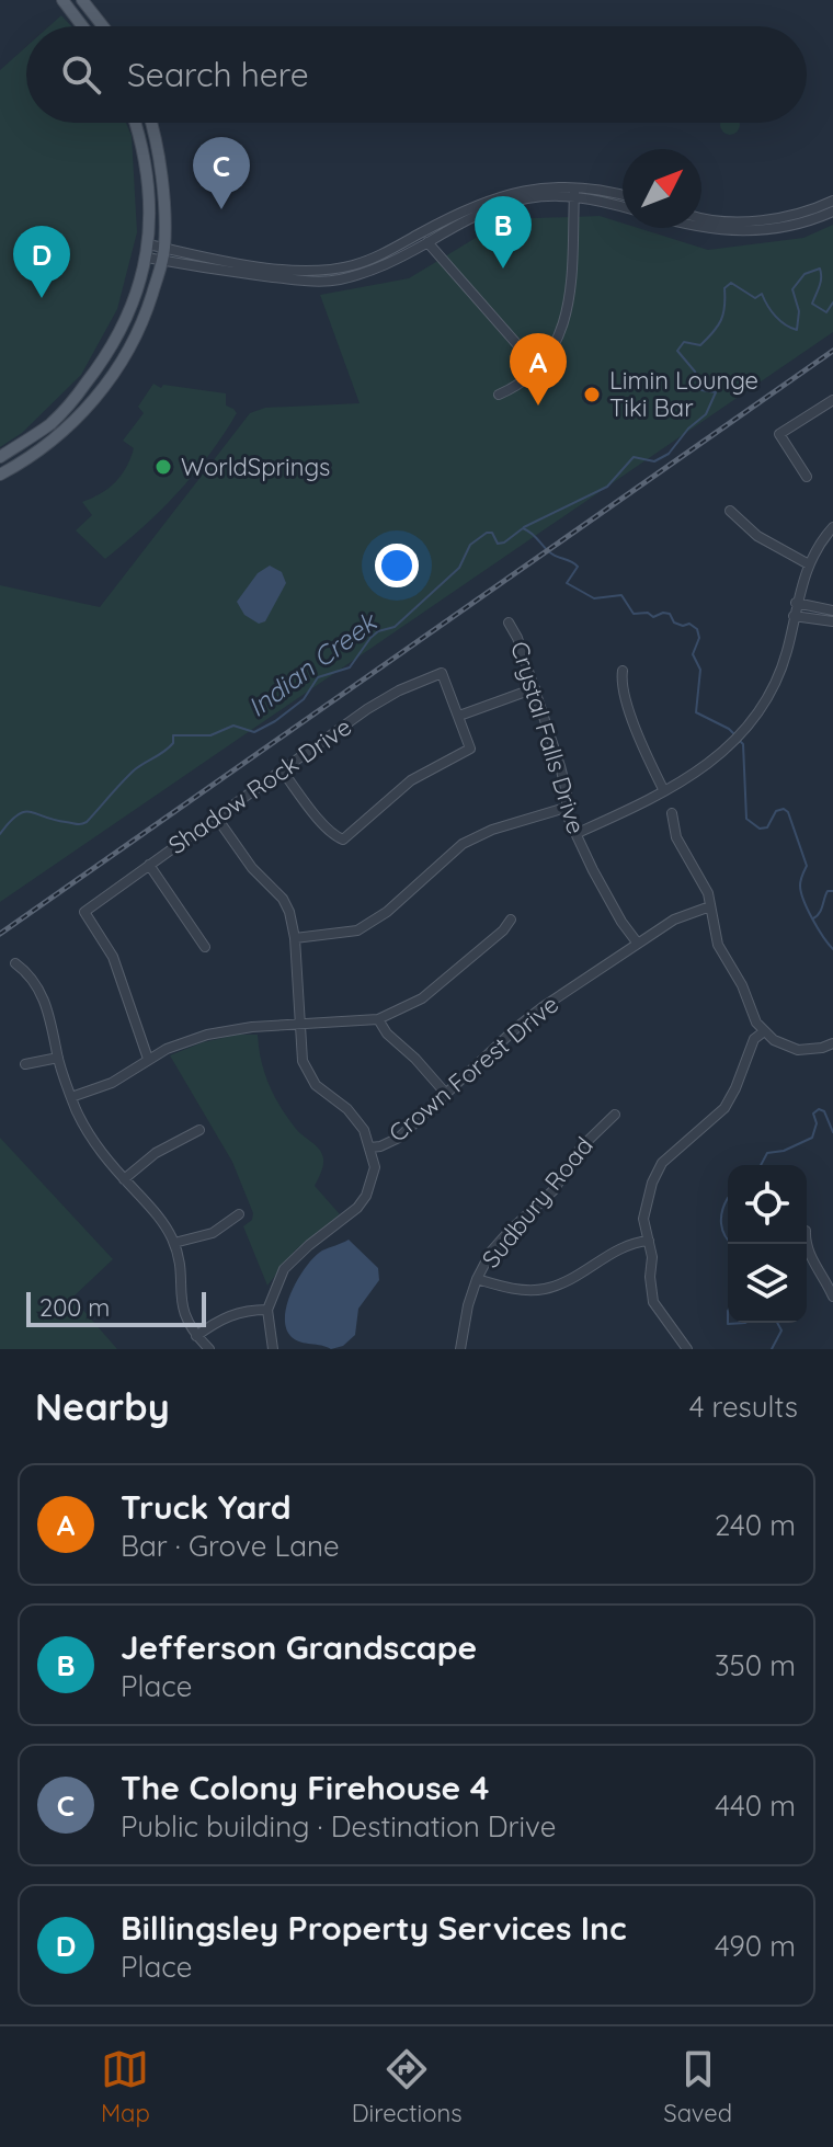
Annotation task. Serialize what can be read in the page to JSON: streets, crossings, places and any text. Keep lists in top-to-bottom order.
{
  "streets": {
    "street": [
      "Crystal Falls Drive",
      "Shadow Rock Drive",
      "Crown Forest Drive",
      "Sudbury Road"
    ]
  },
  "crossings": [
    ["Crystal Falls Drive", "Crown Forest Drive"]
  ],
  "water": ["Indian Creek"],
  "places": ["Limin Lounge Tiki Bar", "WorldSprings"],
  "scale_bar": "200 m",
  "north": "top right",
  "page": {
    "search": "Search here",
    "pins": [
      "C",
      "B",
      "D",
      "A"
    ],
    "scale": "200 m",
    "heading": ["Nearby", "4 results"],
    "list": [
      {
        "mark": "A",
        "name": "Truck Yard",
        "note": "Bar · Grove Lane",
        "value": "240 m"
      },
      {
        "mark": "B",
        "name": "Jefferson Grandscape",
        "note": "Place",
        "value": "350 m"
      },
      {
        "mark": "C",
        "name": "The Colony Firehouse 4",
        "note": "Public building · Destination Drive",
        "value": "440 m"
      },
      {
        "mark": "D",
        "name": "Billingsley Property Services Inc",
        "note": "Place",
        "value": "490 m"
      }
    ],
    "nav": ["Map", "Directions", "Saved"]
  }
}
